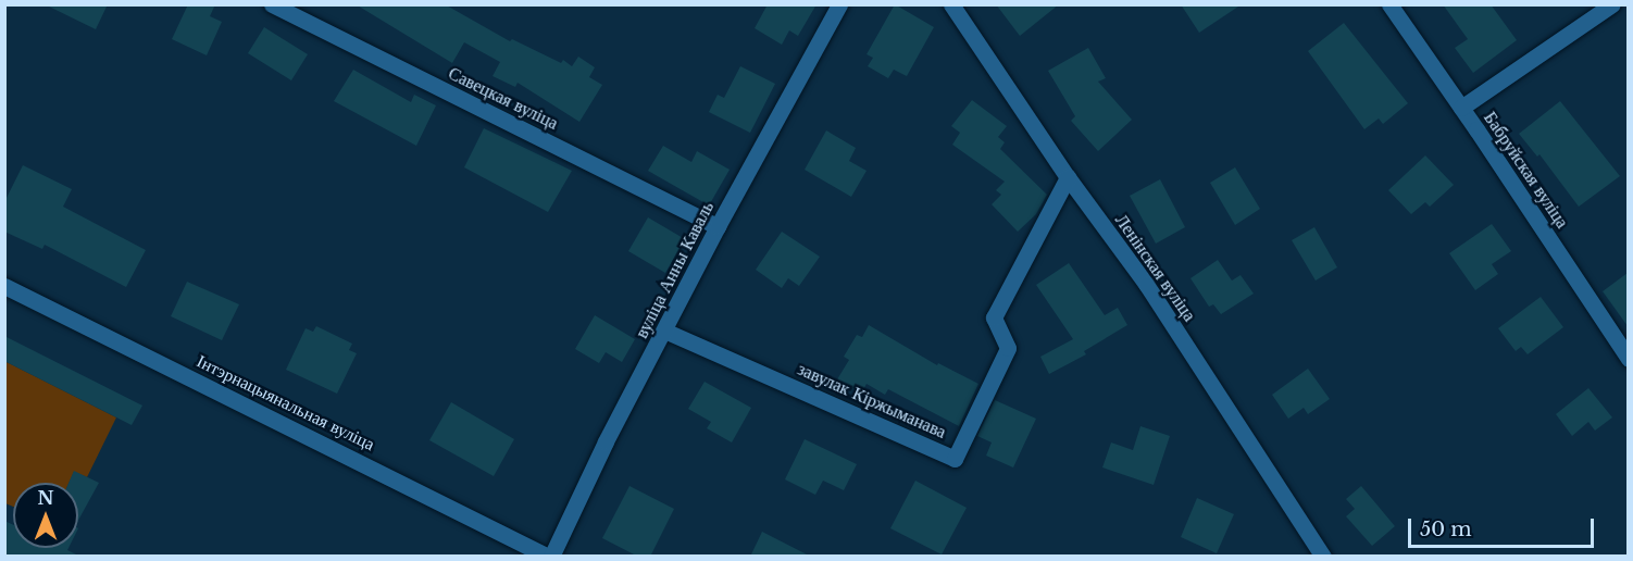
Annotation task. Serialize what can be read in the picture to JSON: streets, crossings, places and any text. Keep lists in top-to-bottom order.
{
  "streets": {
    "street": [
      "Савецкая вуліца",
      "Бабруйская вуліца",
      "Ленінская вуліца",
      "вуліца Анны Каваль",
      "завулак Кіржыманава",
      "Інтэрнацыянальная вуліца"
    ]
  },
  "crossings": [
    ["Савецкая вуліца", "вуліца Анны Каваль"],
    ["Ленінская вуліца", "завулак Кіржыманава"],
    ["вуліца Анны Каваль", "завулак Кіржыманава"],
    ["вуліца Анны Каваль", "Інтэрнацыянальная вуліца"]
  ],
  "scale_bar": "50 m",
  "north": "top"
}
